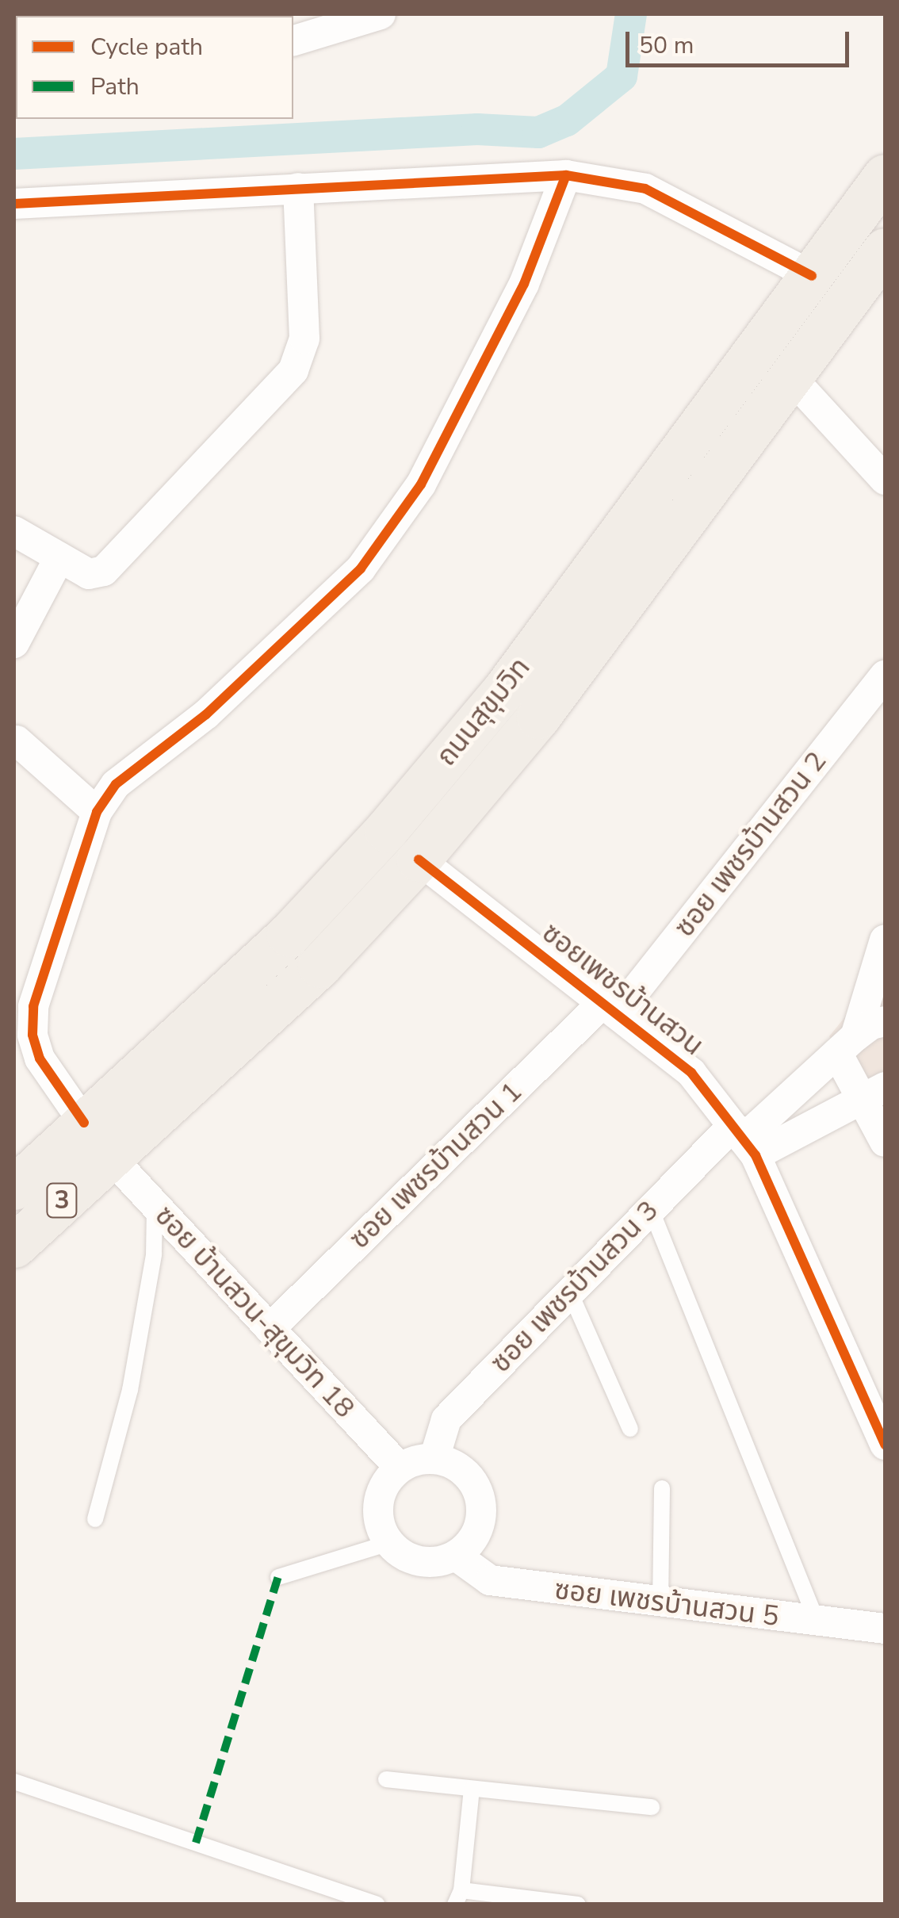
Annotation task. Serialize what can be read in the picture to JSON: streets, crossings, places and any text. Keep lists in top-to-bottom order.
{
  "streets": {
    "main road": ["ถนนสุขุมวิท", "3"],
    "street": [
      "ซอย เพชรบ้านสวน 2",
      "ซอยเพชรบ้านสวน",
      "ซอย เพชรบ้านสวน 1",
      "ซอย เพชรบ้านสวน 3",
      "ซอย บ้านสวน-สุขุมวิท 18",
      "ซอย เพชรบ้านสวน 5"
    ]
  },
  "crossings": [
    ["ถนนสุขุมวิท", "ซอยเพชรบ้านสวน"],
    ["ถนนสุขุมวิท", "ซอย บ้านสวน-สุขุมวิท 18"],
    ["ซอย เพชรบ้านสวน 2", "ซอยเพชรบ้านสวน"],
    ["ซอย เพชรบ้านสวน 2", "ซอย เพชรบ้านสวน 1"],
    ["ซอยเพชรบ้านสวน", "ซอย เพชรบ้านสวน 1"],
    ["ซอยเพชรบ้านสวน", "ซอย เพชรบ้านสวน 3"],
    ["ซอย เพชรบ้านสวน 1", "ซอย บ้านสวน-สุขุมวิท 18"],
    ["ซอย เพชรบ้านสวน 3", "ซอย บ้านสวน-สุขุมวิท 18"],
    ["ซอย เพชรบ้านสวน 3", "ซอย เพชรบ้านสวน 5"],
    ["ซอย บ้านสวน-สุขุมวิท 18", "ซอย เพชรบ้านสวน 5"]
  ],
  "legend": ["Cycle path", "Path"],
  "scale_bar": "50 m"
}
